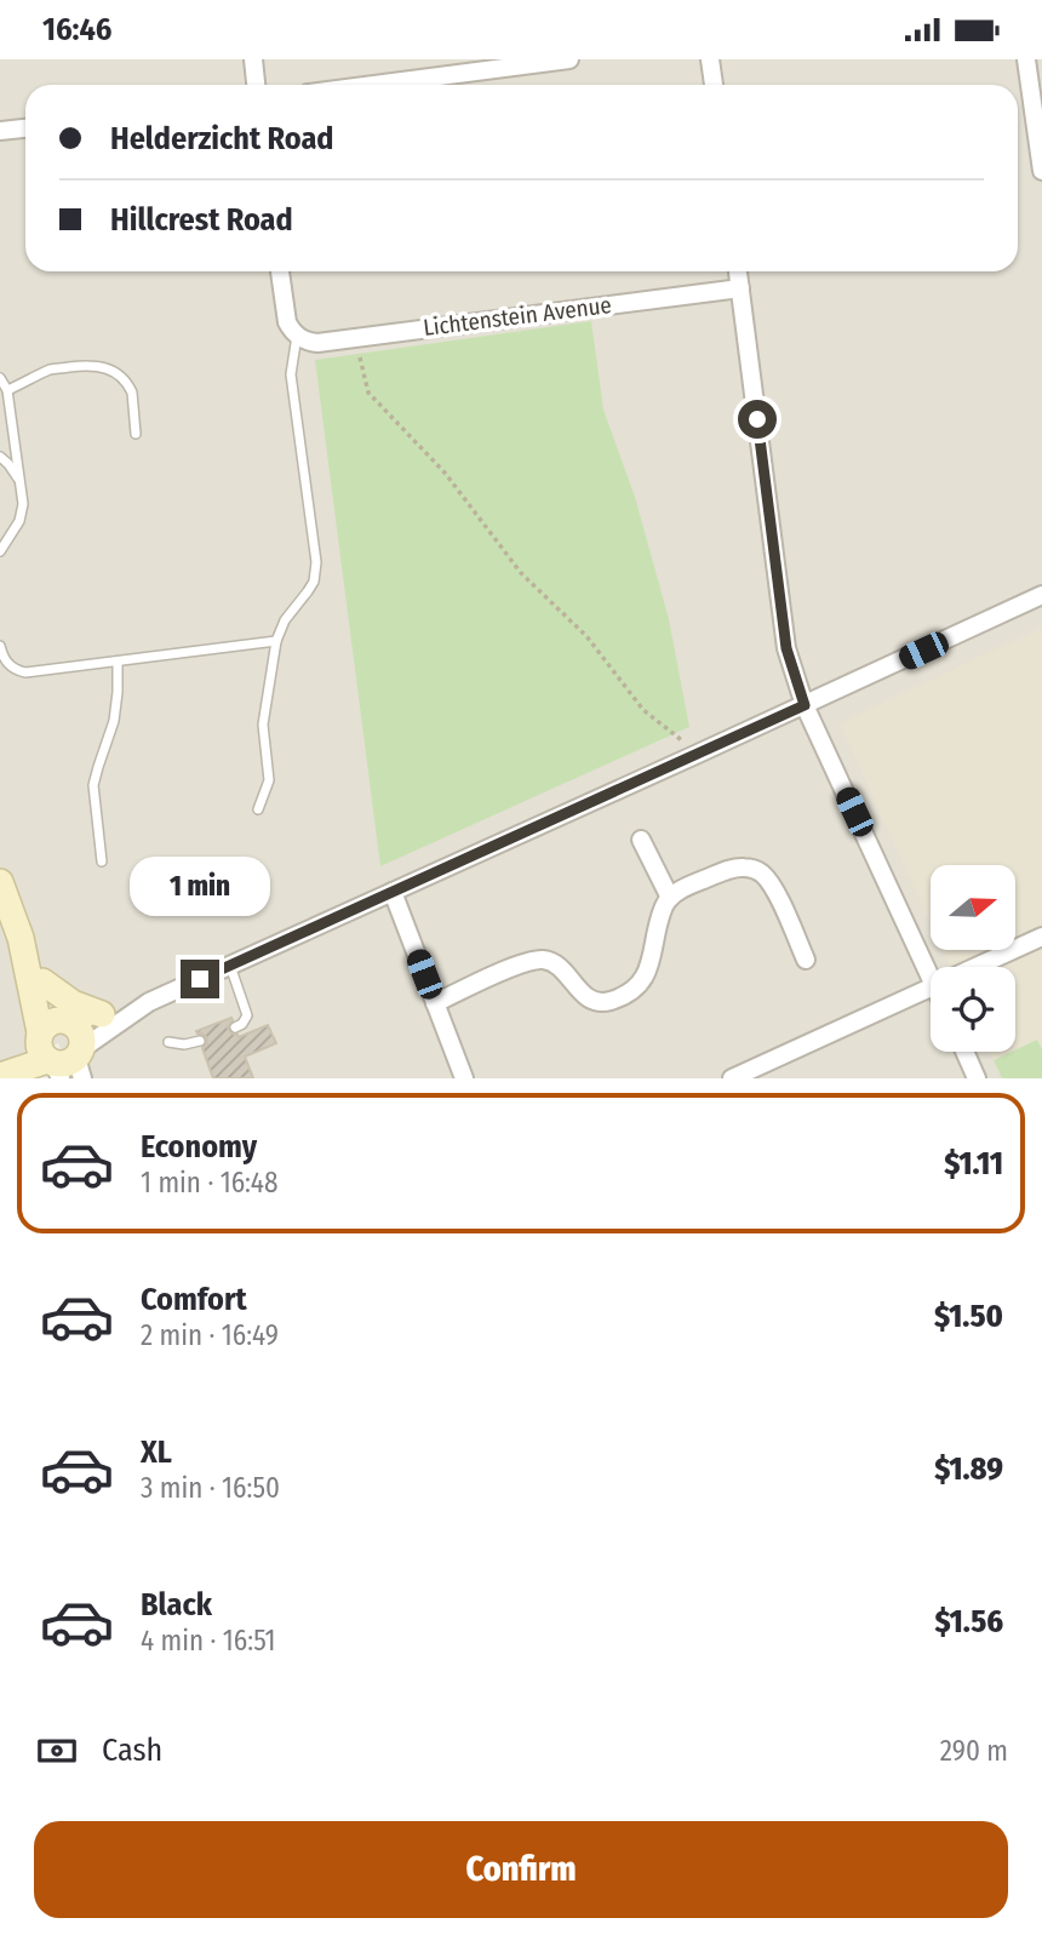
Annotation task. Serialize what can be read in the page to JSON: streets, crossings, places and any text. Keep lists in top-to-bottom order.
{
  "streets": {
    "street": ["Lichtenstein Avenue"]
  },
  "north": "right",
  "page": {
    "status": "16:46",
    "banner": ["Helderzicht Road", "Hillcrest Road"],
    "bubble": "1 min",
    "list": [
      {
        "name": "Economy",
        "note": "1 min · 16:48",
        "value": "$1.11"
      },
      {
        "name": "Comfort",
        "note": "2 min · 16:49",
        "value": "$1.50"
      },
      {
        "name": "XL",
        "note": "3 min · 16:50",
        "value": "$1.89"
      },
      {
        "name": "Black",
        "note": "4 min · 16:51",
        "value": "$1.56"
      }
    ],
    "pay": ["Cash", "290 m"],
    "buttons": "Confirm"
  }
}
